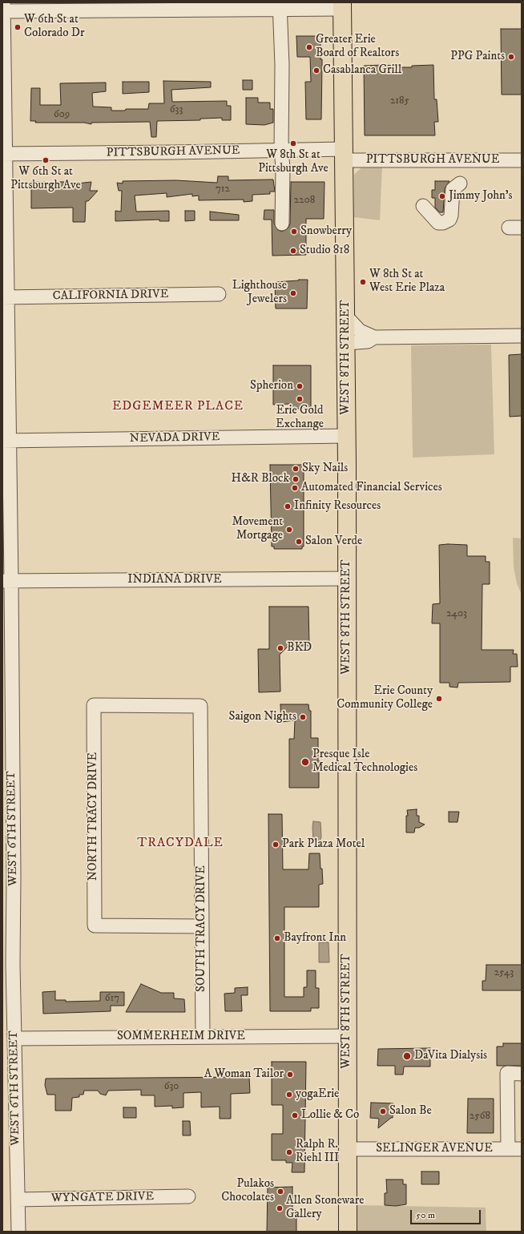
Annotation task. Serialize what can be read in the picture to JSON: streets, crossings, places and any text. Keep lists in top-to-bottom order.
{
  "streets": {
    "main road": ["WEST 8TH STREET"],
    "street": [
      "PITTSBURGH AVENUE",
      "CALIFORNIA DRIVE",
      "NEVADA DRIVE",
      "INDIANA DRIVE",
      "NORTH TRACY DRIVE",
      "WEST 6TH STREET",
      "SOUTH TRACY DRIVE",
      "SOMMERHEIM DRIVE",
      "SELINGER AVENUE",
      "WYNGATE DRIVE"
    ]
  },
  "crossings": [
    ["PITTSBURGH AVENUE", "WEST 8TH STREET"],
    ["PITTSBURGH AVENUE", "WEST 6TH STREET"],
    ["CALIFORNIA DRIVE", "WEST 6TH STREET"],
    ["WEST 8TH STREET", "NEVADA DRIVE"],
    ["WEST 8TH STREET", "INDIANA DRIVE"],
    ["WEST 8TH STREET", "SOMMERHEIM DRIVE"],
    ["WEST 8TH STREET", "SELINGER AVENUE"],
    ["NEVADA DRIVE", "WEST 6TH STREET"],
    ["INDIANA DRIVE", "WEST 6TH STREET"],
    ["NORTH TRACY DRIVE", "SOUTH TRACY DRIVE"],
    ["WEST 6TH STREET", "SOMMERHEIM DRIVE"],
    ["WEST 6TH STREET", "WYNGATE DRIVE"],
    ["SOUTH TRACY DRIVE", "SOMMERHEIM DRIVE"]
  ],
  "districts": ["EDGEMEER PLACE", "TRACYDALE"],
  "places": [
    "W 6th St at Colorado Dr",
    "Greater Erie Board of Realtors",
    "PPG Paints",
    "Casablanca Grill",
    "W 8th St at Pittsburgh Ave",
    "W 6th St at Pittsburgh Ave",
    "Jimmy John's",
    "Snowberry",
    "Studio 818",
    "W 8th St at West Erie Plaza",
    "Lighthouse Jewelers",
    "Spherion",
    "Erie Gold Exchange",
    "Sky Nails",
    "H&R Block",
    "Automated Financial Services",
    "Infinity Resources",
    "Movement Mortgage",
    "Salon Verde",
    "BKD",
    "Erie County Community College",
    "Saigon Nights",
    "Presque Isle Medical Technologies",
    "Park Plaza Motel",
    "Bayfront Inn",
    "DaVita Dialysis",
    "A Woman Tailor",
    "yogaErie",
    "Salon Be",
    "Lollie & Co",
    "Ralph R. Riehl III",
    "Pulakos Chocolates",
    "Allen Stoneware Gallery"
  ],
  "house_numbers": [
    "2185",
    "633",
    "609",
    "712",
    "2208",
    "2403",
    "2543",
    "617",
    "630",
    "2568"
  ],
  "scale_bar": "50 m"
}
